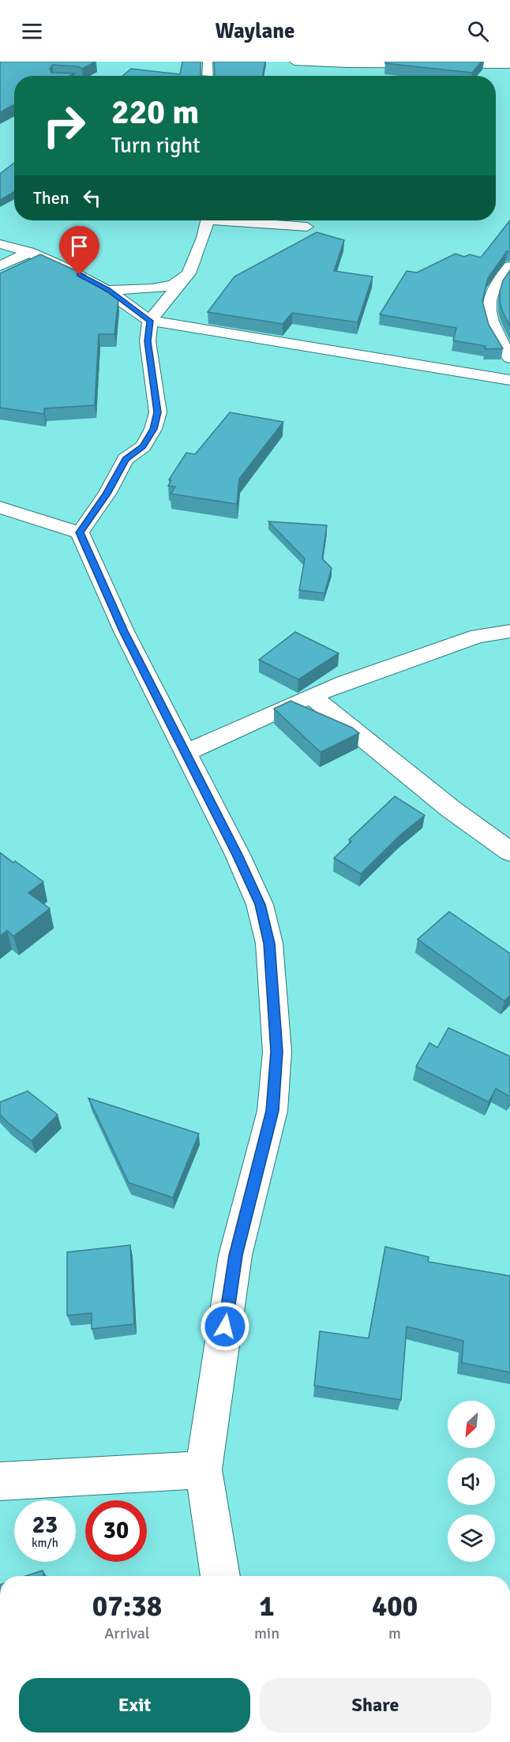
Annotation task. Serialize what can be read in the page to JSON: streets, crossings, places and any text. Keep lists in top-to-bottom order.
{
  "north": "bottom left",
  "page": {
    "header": "Waylane",
    "turn": ["220 m", "Turn right"],
    "then": "Then",
    "speed": "23 km/h",
    "limit": "30",
    "eta": [
      "07:38",
      "Arrival",
      "1",
      "min",
      "400",
      "m"
    ],
    "buttons": ["Exit", "Share"]
  }
}
